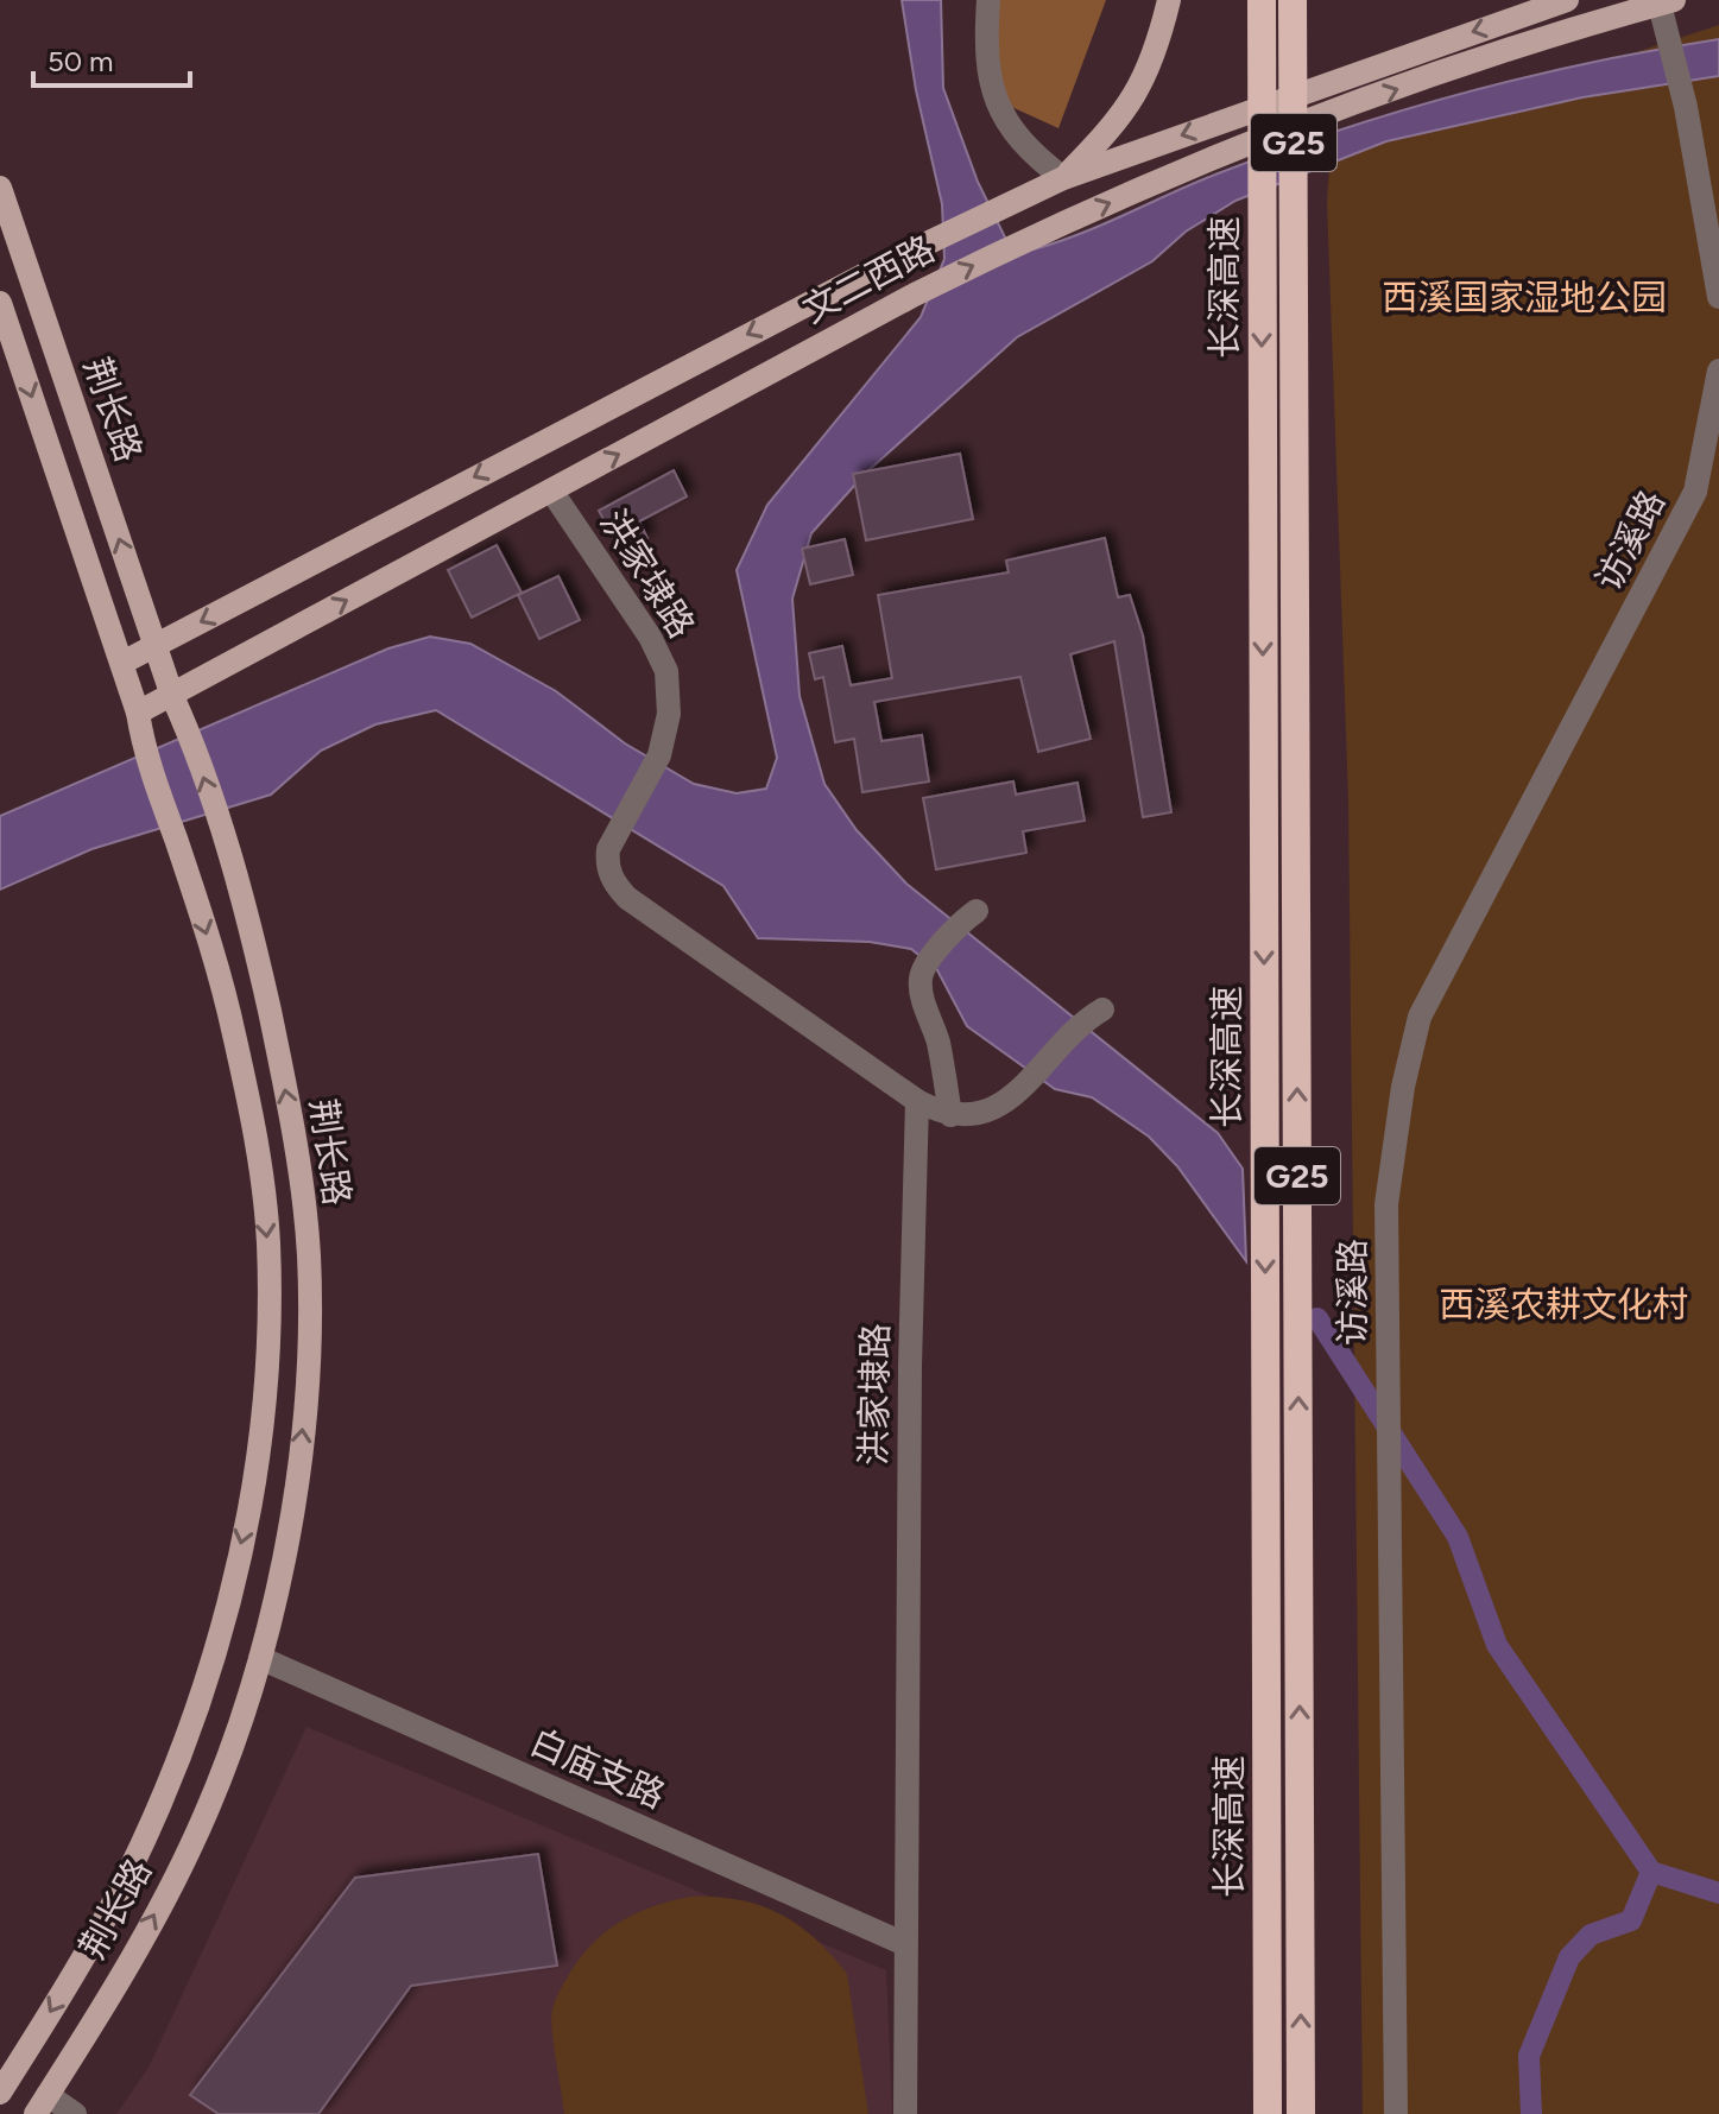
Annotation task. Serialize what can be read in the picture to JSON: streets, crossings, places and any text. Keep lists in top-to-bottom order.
{
  "streets": {
    "highway": ["G25", "长深高速"],
    "main road": ["文二西路", "荆长路"],
    "street": ["访溪路", "洪家埭路", "白庙支路"]
  },
  "crossings": [
    ["文二西路", "荆长路"],
    ["文二西路", "洪家埭路"],
    ["荆长路", "白庙支路"],
    ["洪家埭路", "白庙支路"]
  ],
  "parks": ["西溪国家湿地公园", "西溪农耕文化村"],
  "scale_bar": "50 m"
}
